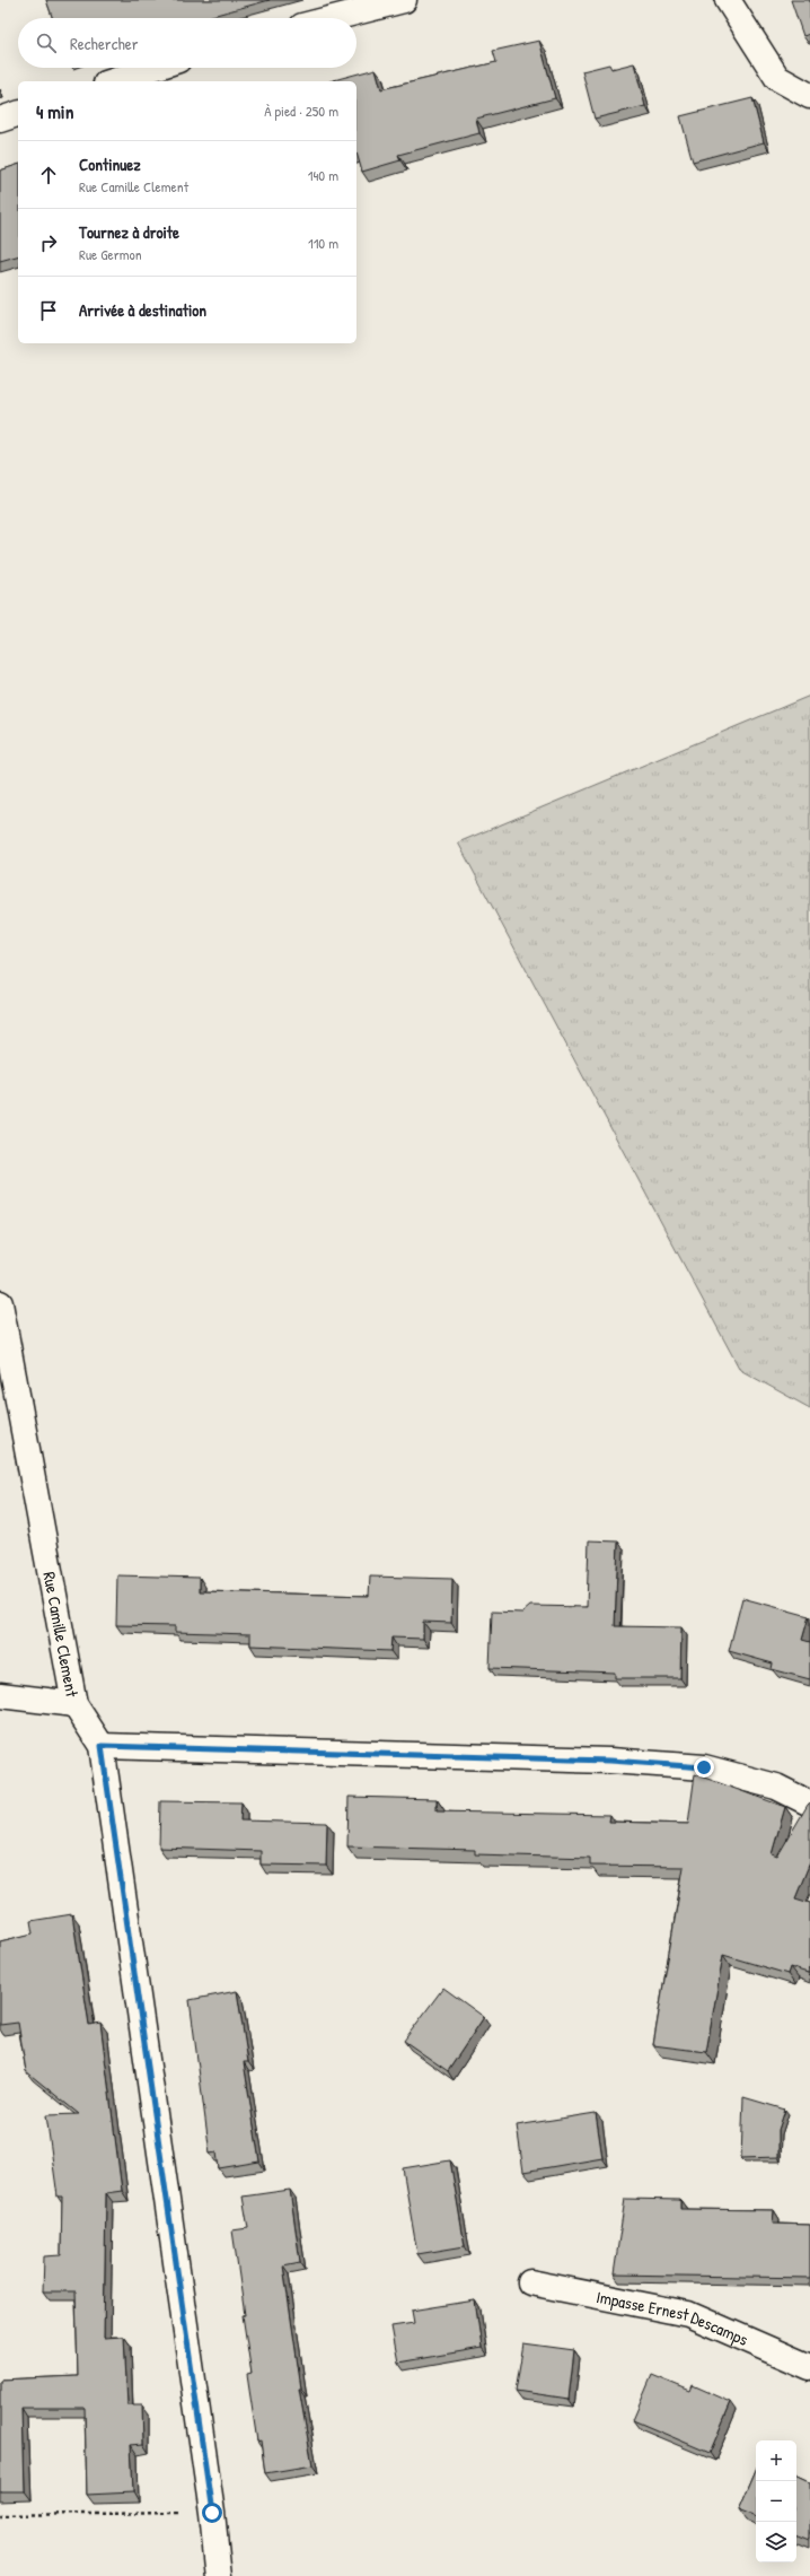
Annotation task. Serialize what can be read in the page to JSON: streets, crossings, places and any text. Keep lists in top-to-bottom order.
{
  "streets": {
    "street": ["Rue Camille Clement", "Impasse Ernest Descamps"]
  },
  "page": {
    "search": "Rechercher",
    "heading": ["4 min", "À pied · 250 m"],
    "list": [
      ["Continuez", "Rue Camille Clement", "140 m"],
      ["Tournez à droite", "Rue Germon", "110 m"],
      "Arrivée à destination"
    ],
    "map_buttons": ["+", "−"]
  }
}
